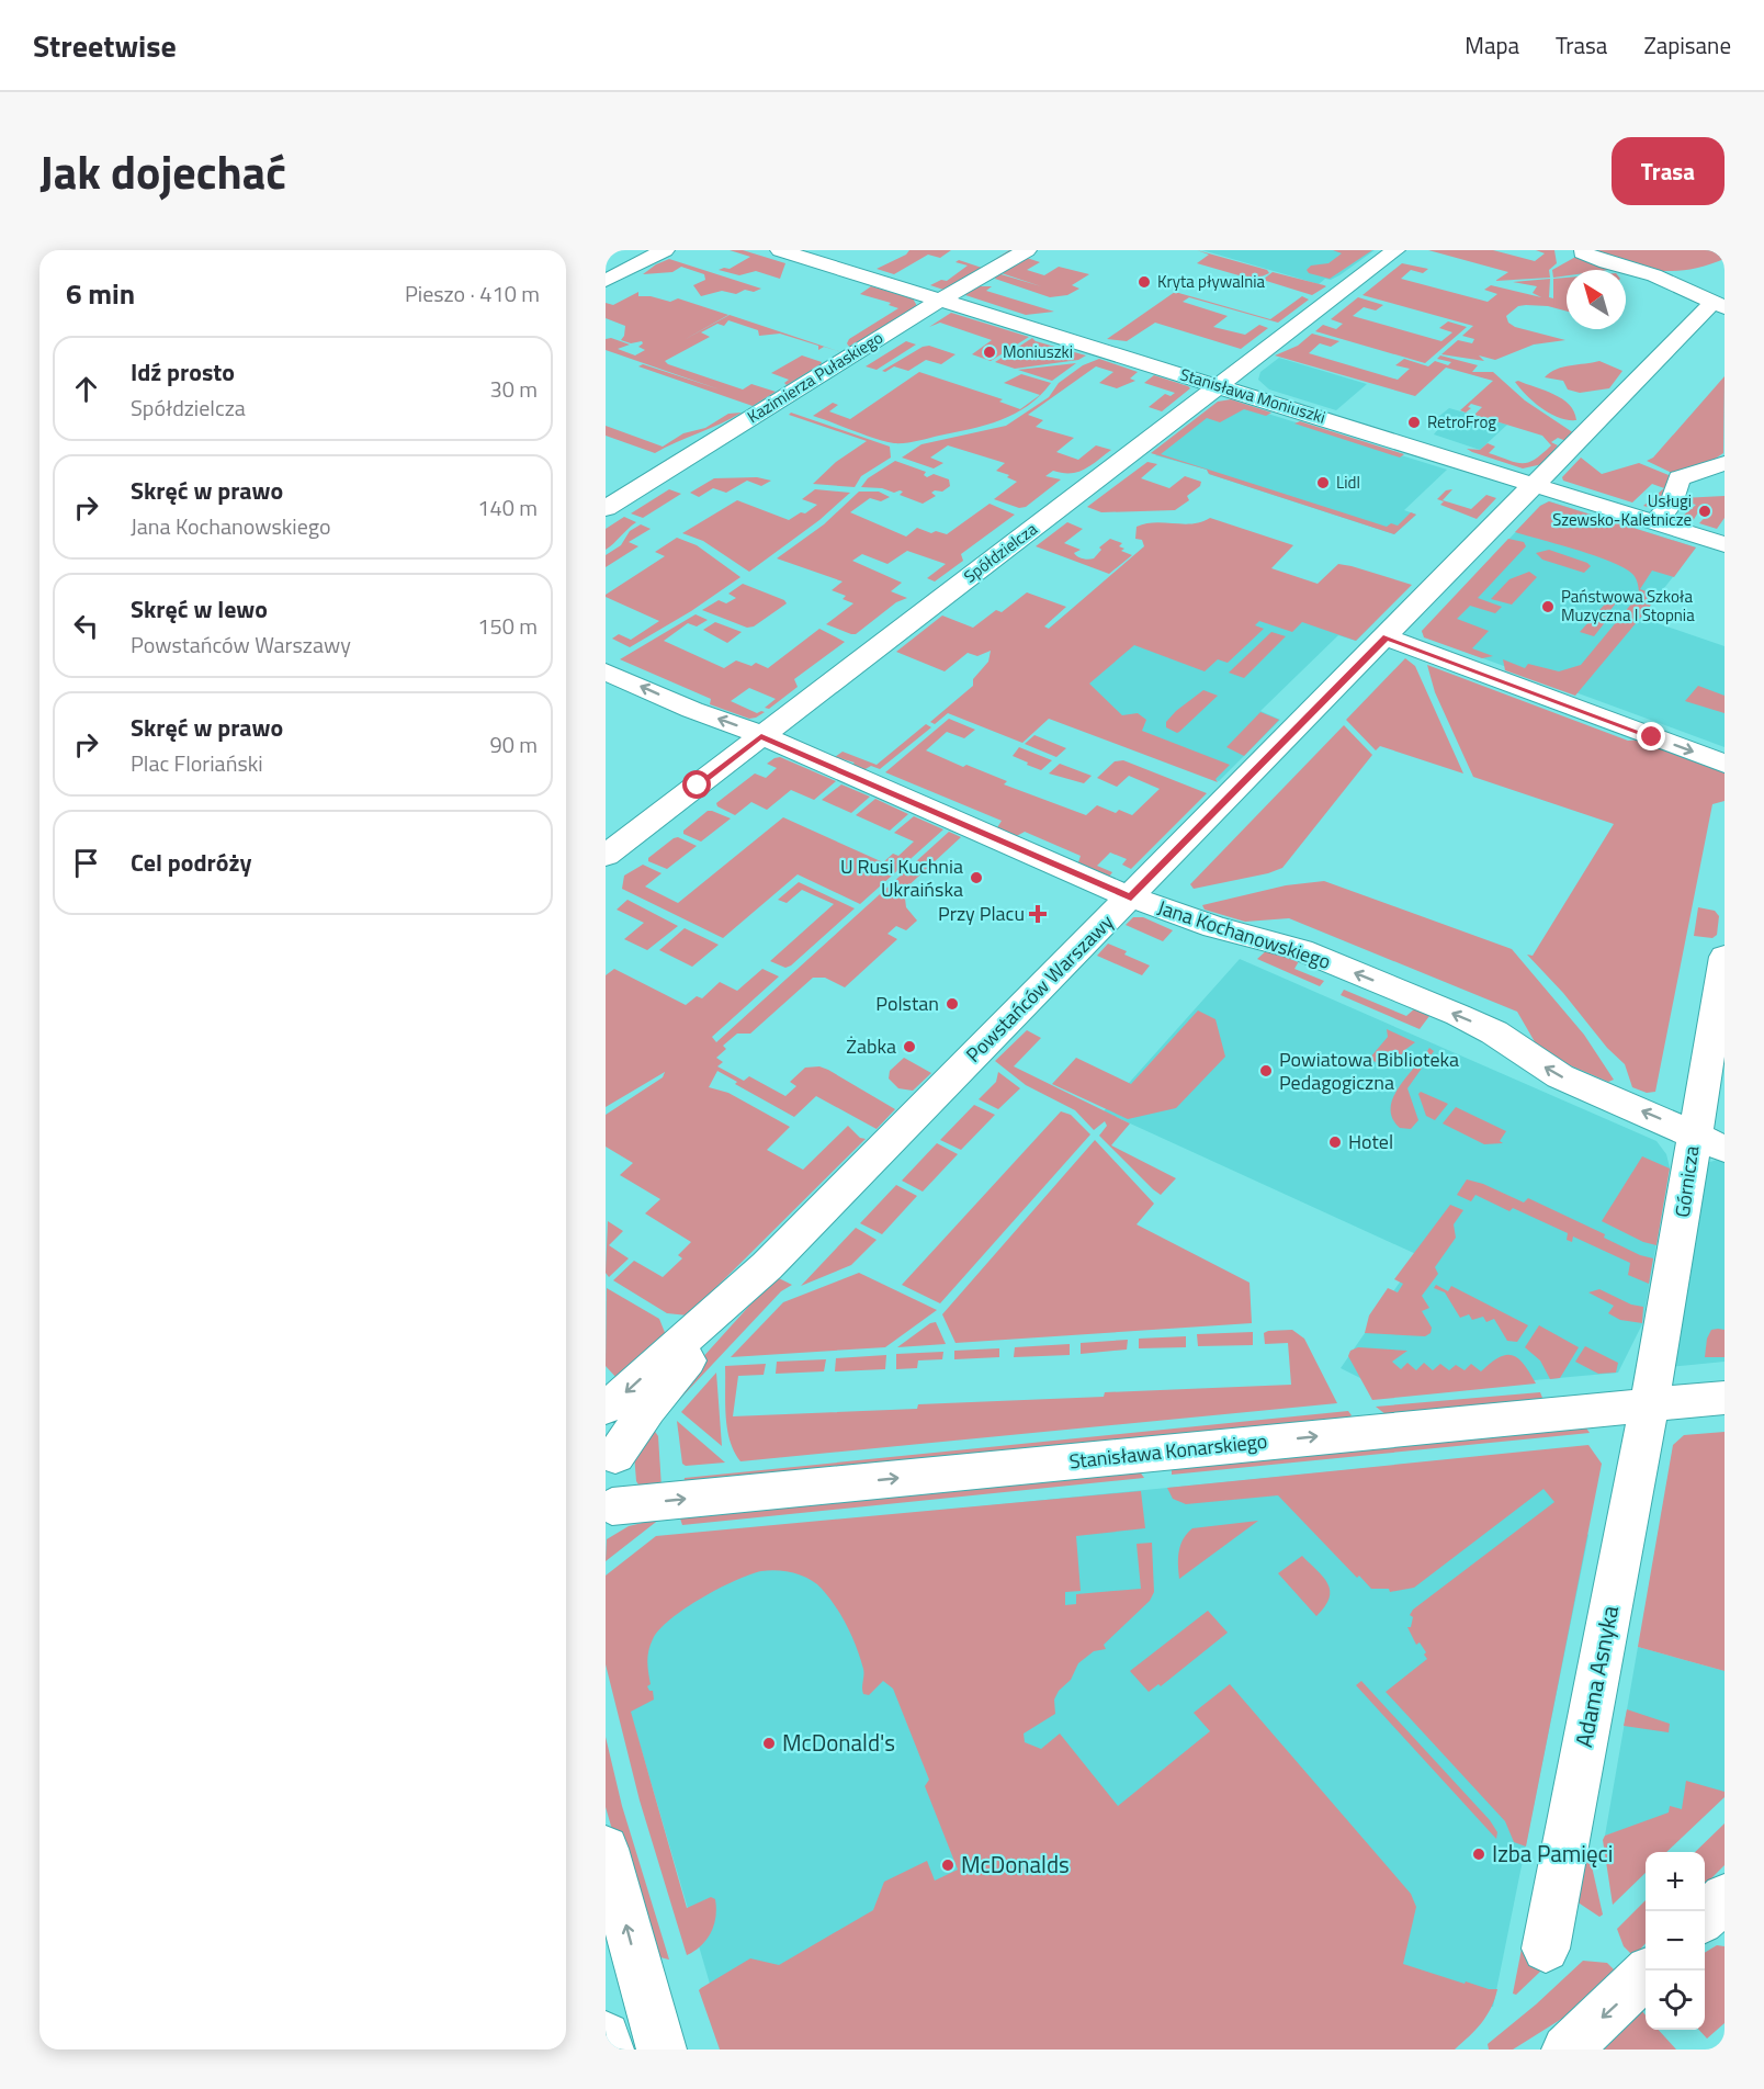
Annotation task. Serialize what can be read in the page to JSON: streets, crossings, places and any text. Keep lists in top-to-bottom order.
{
  "streets": {
    "street": [
      "Kazimierza Pułaskiego",
      "Stanisława Moniuszki",
      "Spółdzielcza",
      "Jana Kochanowskiego",
      "Powstańców Warszawy",
      "Górnicza",
      "Stanisława Konarskiego",
      "Adama Asnyka"
    ]
  },
  "crossings": [
    ["Kazimierza Pułaskiego", "Stanisława Moniuszki"],
    ["Stanisława Moniuszki", "Spółdzielcza"],
    ["Stanisława Moniuszki", "Powstańców Warszawy"],
    ["Spółdzielcza", "Jana Kochanowskiego"],
    ["Jana Kochanowskiego", "Powstańców Warszawy"],
    ["Jana Kochanowskiego", "Górnicza"],
    ["Górnicza", "Stanisława Konarskiego"],
    ["Górnicza", "Adama Asnyka"],
    ["Stanisława Konarskiego", "Adama Asnyka"]
  ],
  "one_way": ["Jana Kochanowskiego", "Stanisława Konarskiego"],
  "places": {
    "other": [
      "Kryta pływalnia",
      "Moniuszki",
      "RetroFrog",
      "Lidl",
      "Usługi Szewsko-Kaletnicze",
      "Państwowa Szkoła Muzyczna I Stopnia",
      "U Rusi Kuchnia Ukraińska",
      "Polstan",
      "Żabka",
      "Powiatowa Biblioteka Pedagogiczna",
      "Hotel",
      "McDonald's",
      "Izba Pamięci",
      "McDonalds"
    ],
    "health": ["Przy Placu"]
  },
  "north": "top left",
  "page": {
    "header": "Streetwise",
    "nav": ["Mapa", "Trasa", "Zapisane"],
    "title": "Jak dojechać",
    "buttons": "Trasa",
    "heading": ["6 min", "Pieszo · 410 m"],
    "list": [
      ["Idź prosto", "Spółdzielcza", "30 m"],
      ["Skręć w prawo", "Jana Kochanowskiego", "140 m"],
      ["Skręć w lewo", "Powstańców Warszawy", "150 m"],
      ["Skręć w prawo", "Plac Floriański", "90 m"],
      "Cel podróży"
    ],
    "map_buttons": ["+", "−"]
  }
}
